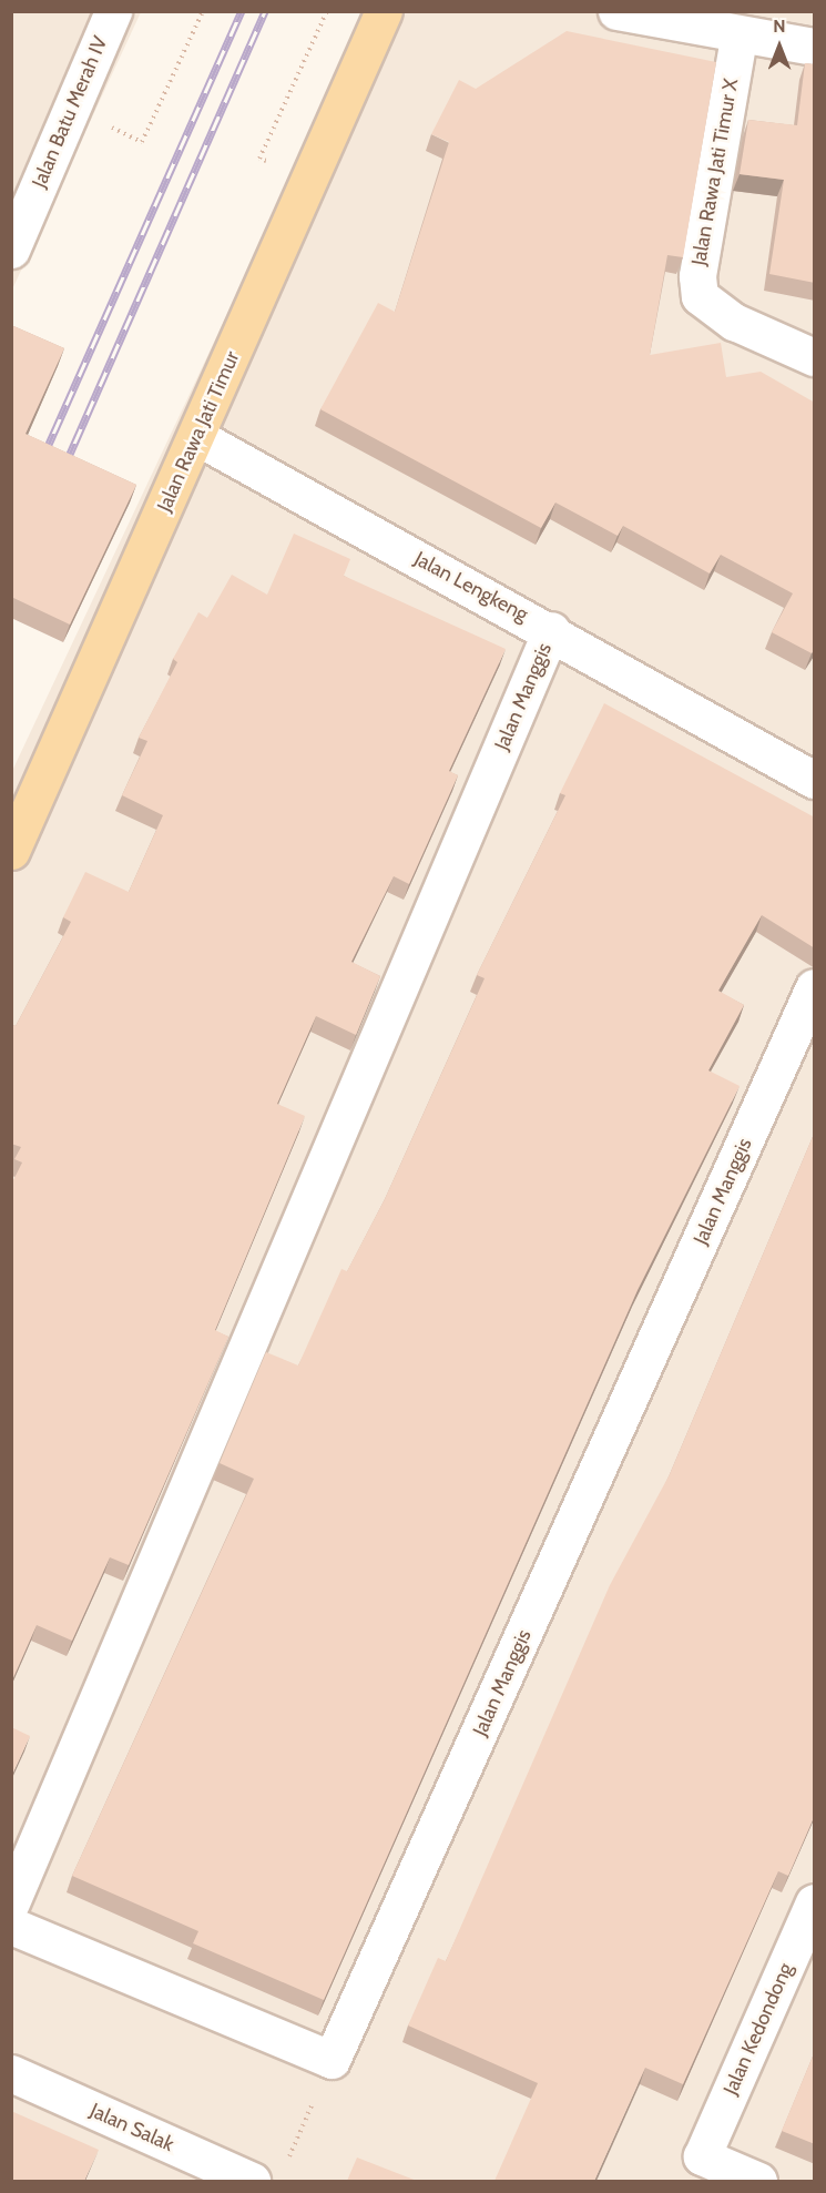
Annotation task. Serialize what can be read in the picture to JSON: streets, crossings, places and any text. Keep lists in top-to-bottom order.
{
  "streets": {
    "main road": ["Jalan Rawa Jati Timur"],
    "street": [
      "Jalan Batu Merah IV",
      "Jalan Rawa Jati Timur X",
      "Jalan Lengkeng",
      "Jalan Manggis",
      "Jalan Kedondong",
      "Jalan Salak"
    ]
  },
  "crossings": [
    ["Jalan Rawa Jati Timur", "Jalan Lengkeng"],
    ["Jalan Lengkeng", "Jalan Manggis"]
  ],
  "north": "top"
}
